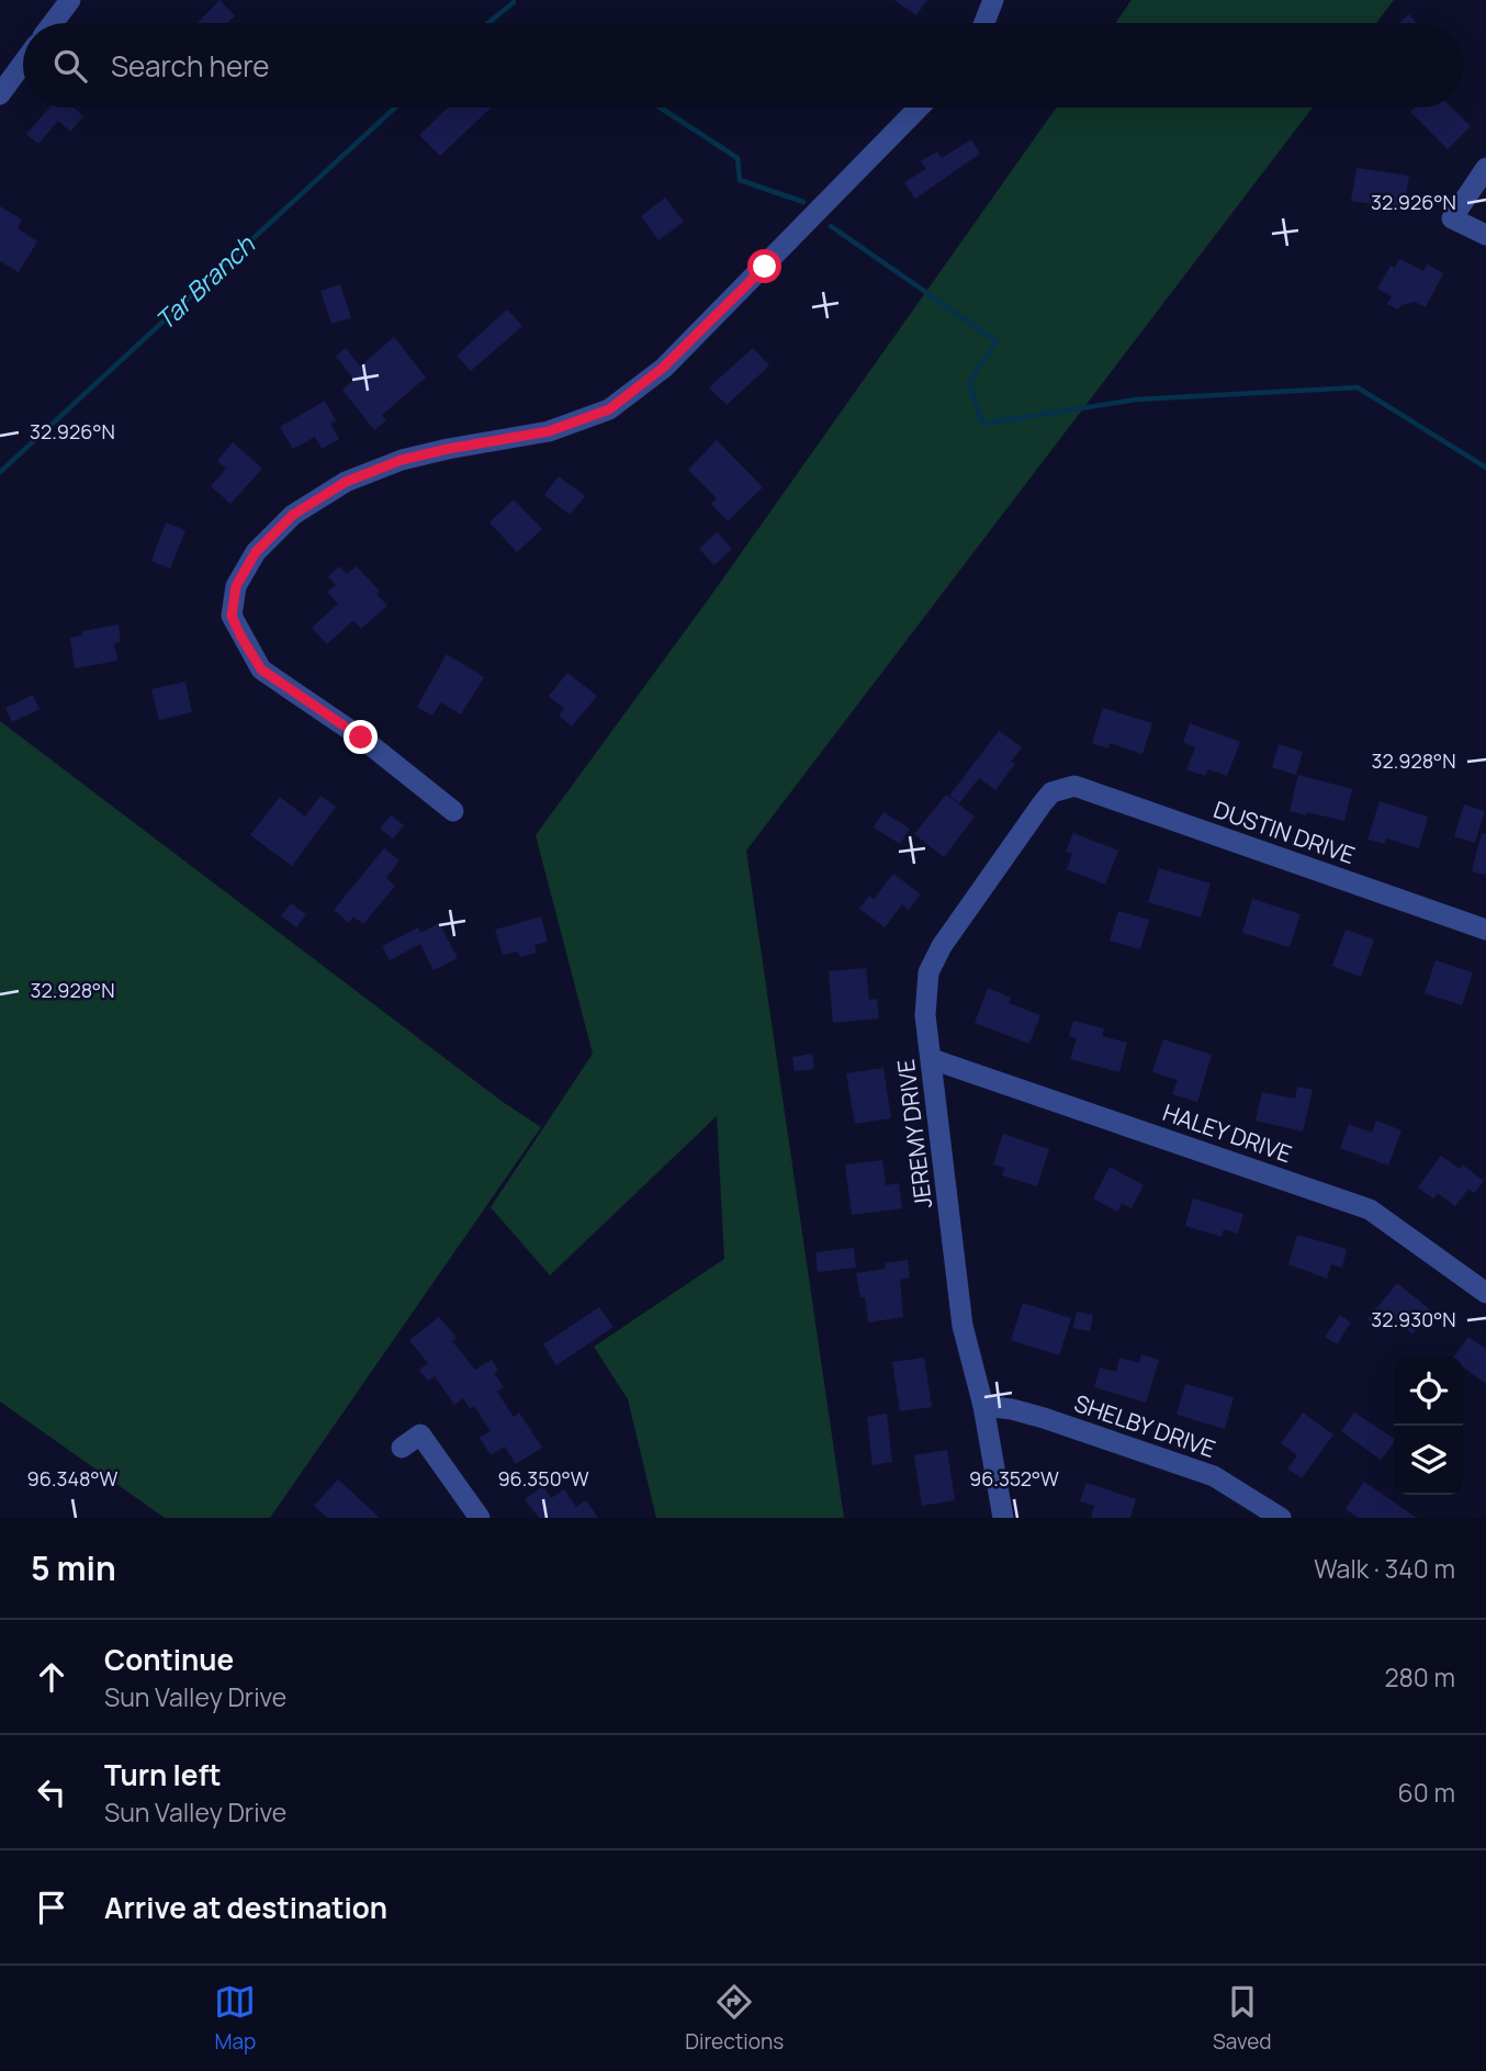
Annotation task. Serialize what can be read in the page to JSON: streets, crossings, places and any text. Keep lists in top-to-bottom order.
{
  "streets": {
    "street": [
      "DUSTIN DRIVE",
      "JEREMY DRIVE",
      "HALEY DRIVE",
      "SHELBY DRIVE"
    ]
  },
  "crossings": [
    ["DUSTIN DRIVE", "JEREMY DRIVE"],
    ["JEREMY DRIVE", "HALEY DRIVE"],
    ["JEREMY DRIVE", "SHELBY DRIVE"]
  ],
  "water": ["Tar Branch"],
  "page": {
    "search": "Search here",
    "heading": ["5 min", "Walk · 340 m"],
    "list": [
      ["Continue", "Sun Valley Drive", "280 m"],
      ["Turn left", "Sun Valley Drive", "60 m"],
      "Arrive at destination"
    ],
    "nav": ["Map", "Directions", "Saved"]
  },
  "coordinates": [
    "32.926°N",
    "32.928°N",
    "32.930°N",
    "96.348°W",
    "96.350°W",
    "96.352°W"
  ]
}
